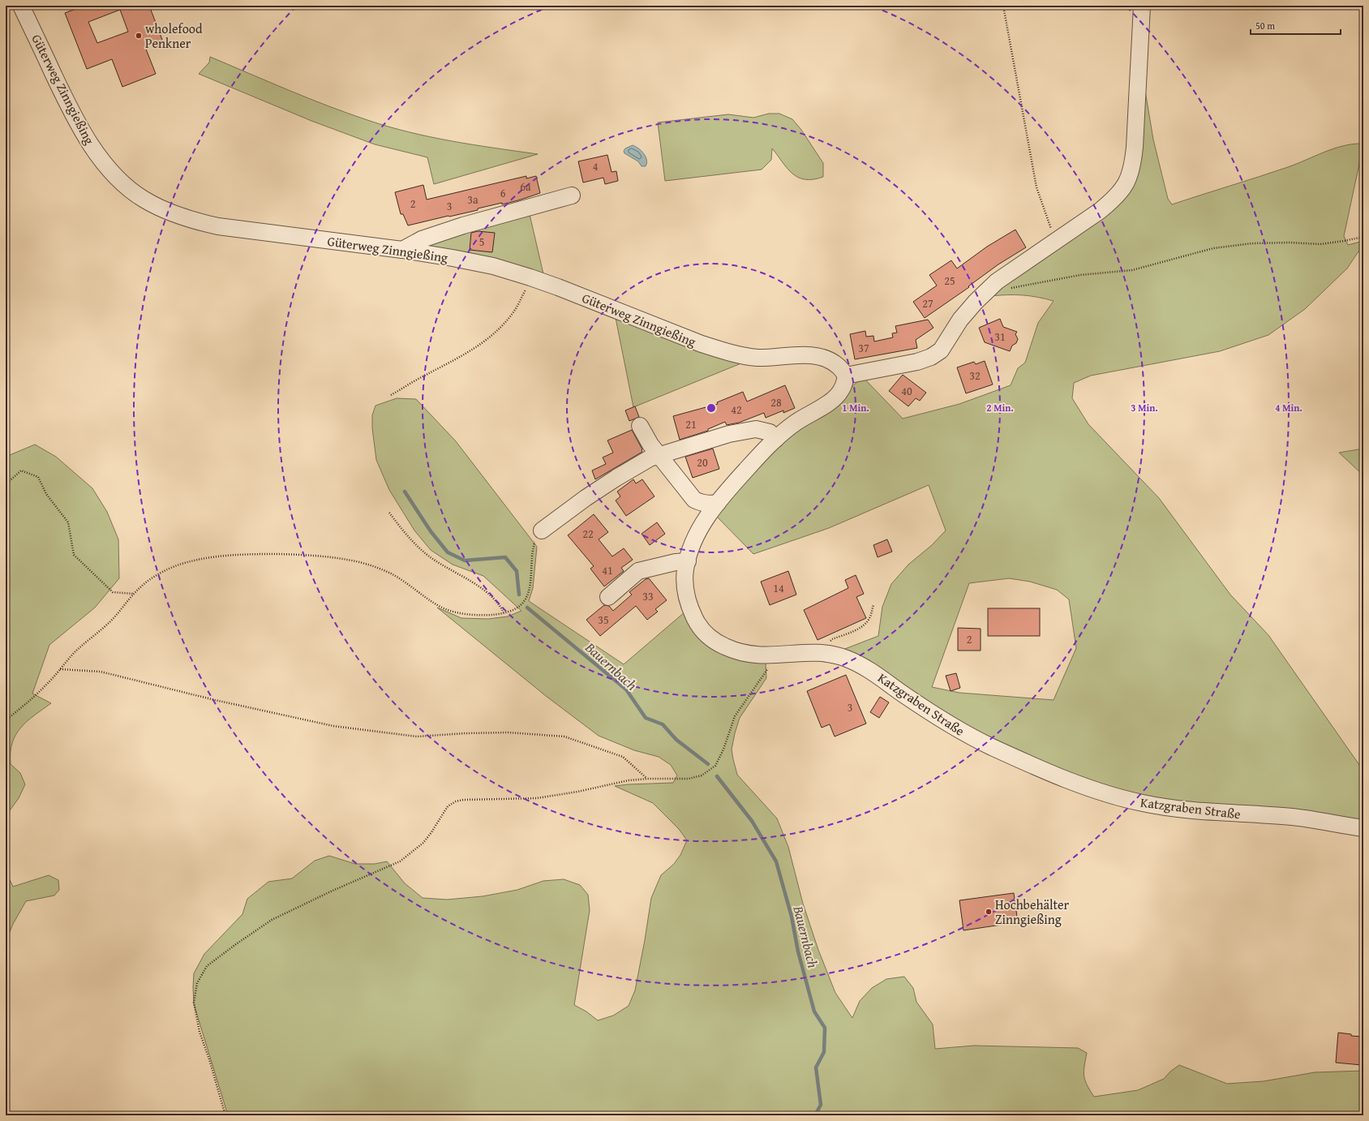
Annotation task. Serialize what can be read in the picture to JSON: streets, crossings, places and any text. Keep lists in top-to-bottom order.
{
  "streets": {
    "street": ["Güterweg Zinngießing", "Katzgraben Straße"]
  },
  "crossings": [
    ["Güterweg Zinngießing", "Katzgraben Straße"]
  ],
  "water": ["Bauernbach"],
  "places": ["wholefood Penkner", "Hochbehälter Zinngießing"],
  "house_numbers": [
    "4",
    "6a",
    "6",
    "3a",
    "2",
    "3",
    "5",
    "25",
    "27",
    "31",
    "37",
    "32",
    "40",
    "28",
    "42",
    "21",
    "20",
    "22",
    "41",
    "14",
    "33",
    "35",
    "2",
    "3"
  ],
  "scale_bar": "50 m",
  "rings": [
    "1 Min.",
    "2 Min.",
    "3 Min.",
    "4 Min."
  ]
}
